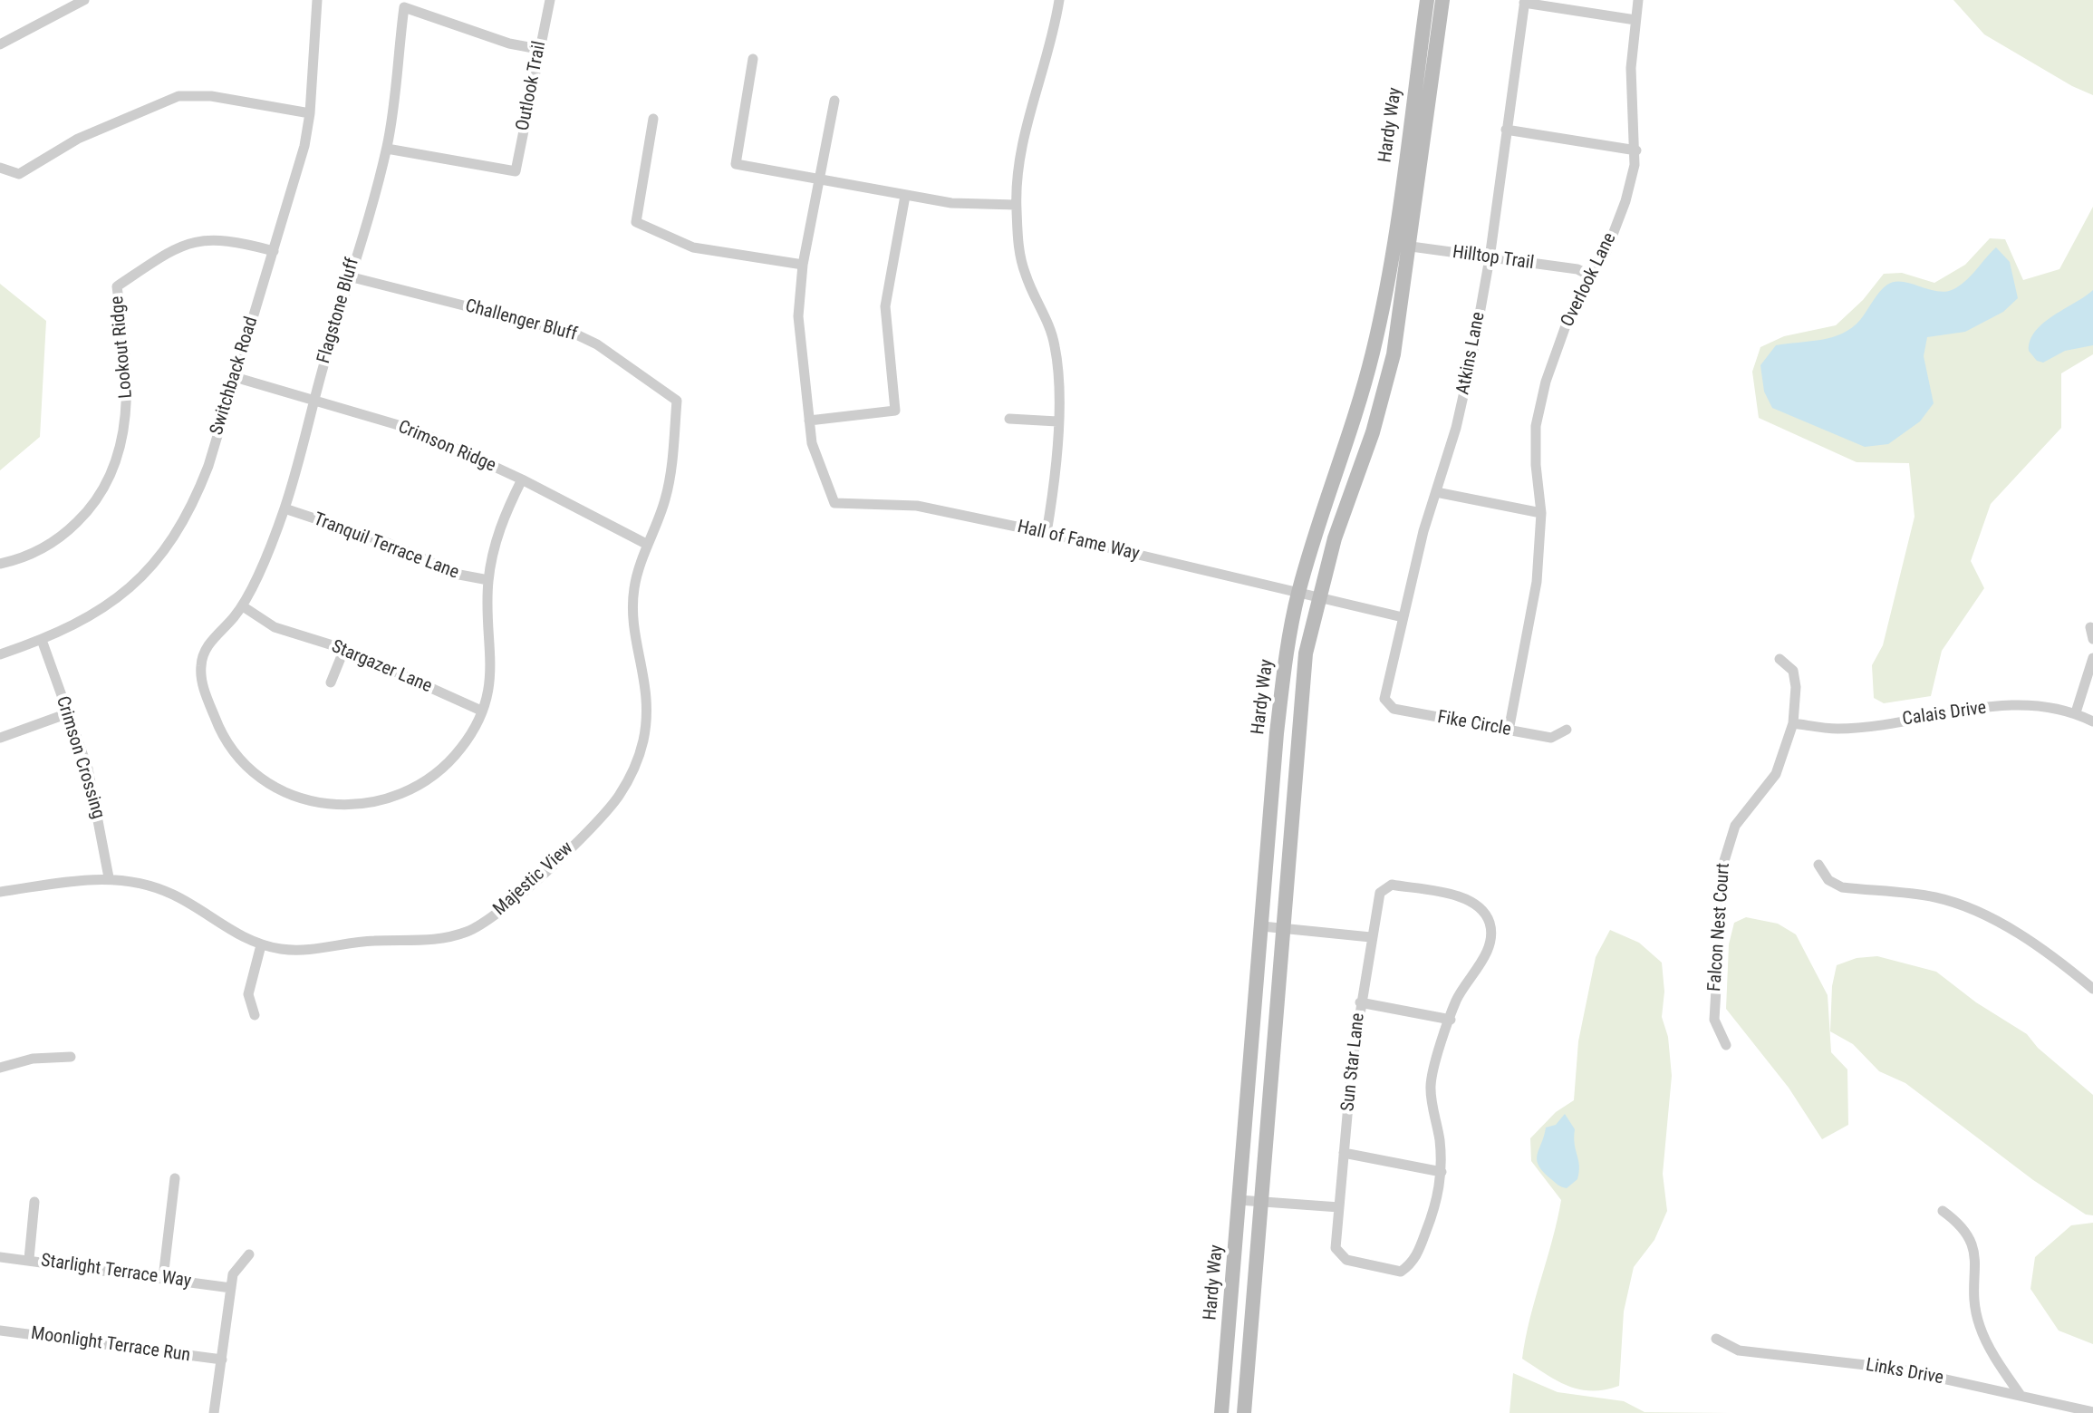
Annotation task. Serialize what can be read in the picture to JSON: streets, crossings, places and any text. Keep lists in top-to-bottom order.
{
  "streets": {
    "main road": ["Hardy Way"],
    "street": [
      "Outlook Trail",
      "Hilltop Trail",
      "Overlook Lane",
      "Flagstone Bluff",
      "Challenger Bluff",
      "Lookout Ridge",
      "Atkins Lane",
      "Switchback Road",
      "Crimson Ridge",
      "Hall of Fame Way",
      "Tranquil Terrace Lane",
      "Stargazer Lane",
      "Calais Drive",
      "Fike Circle",
      "Crimson Crossing",
      "Majestic View",
      "Falcon Nest Court",
      "Sun Star Lane",
      "Starlight Terrace Way",
      "Moonlight Terrace Run",
      "Links Drive"
    ]
  },
  "crossings": [
    ["Outlook Trail", "Flagstone Bluff"],
    ["Hardy Way", "Hilltop Trail"],
    ["Hardy Way", "Hall of Fame Way"],
    ["Hilltop Trail", "Overlook Lane"],
    ["Hilltop Trail", "Atkins Lane"],
    ["Overlook Lane", "Fike Circle"],
    ["Flagstone Bluff", "Challenger Bluff"],
    ["Flagstone Bluff", "Crimson Ridge"],
    ["Flagstone Bluff", "Tranquil Terrace Lane"],
    ["Flagstone Bluff", "Stargazer Lane"],
    ["Challenger Bluff", "Majestic View"],
    ["Lookout Ridge", "Switchback Road"],
    ["Atkins Lane", "Hall of Fame Way"],
    ["Atkins Lane", "Fike Circle"],
    ["Switchback Road", "Crimson Ridge"],
    ["Switchback Road", "Crimson Crossing"],
    ["Crimson Ridge", "Majestic View"],
    ["Calais Drive", "Falcon Nest Court"],
    ["Crimson Crossing", "Majestic View"]
  ]
}
